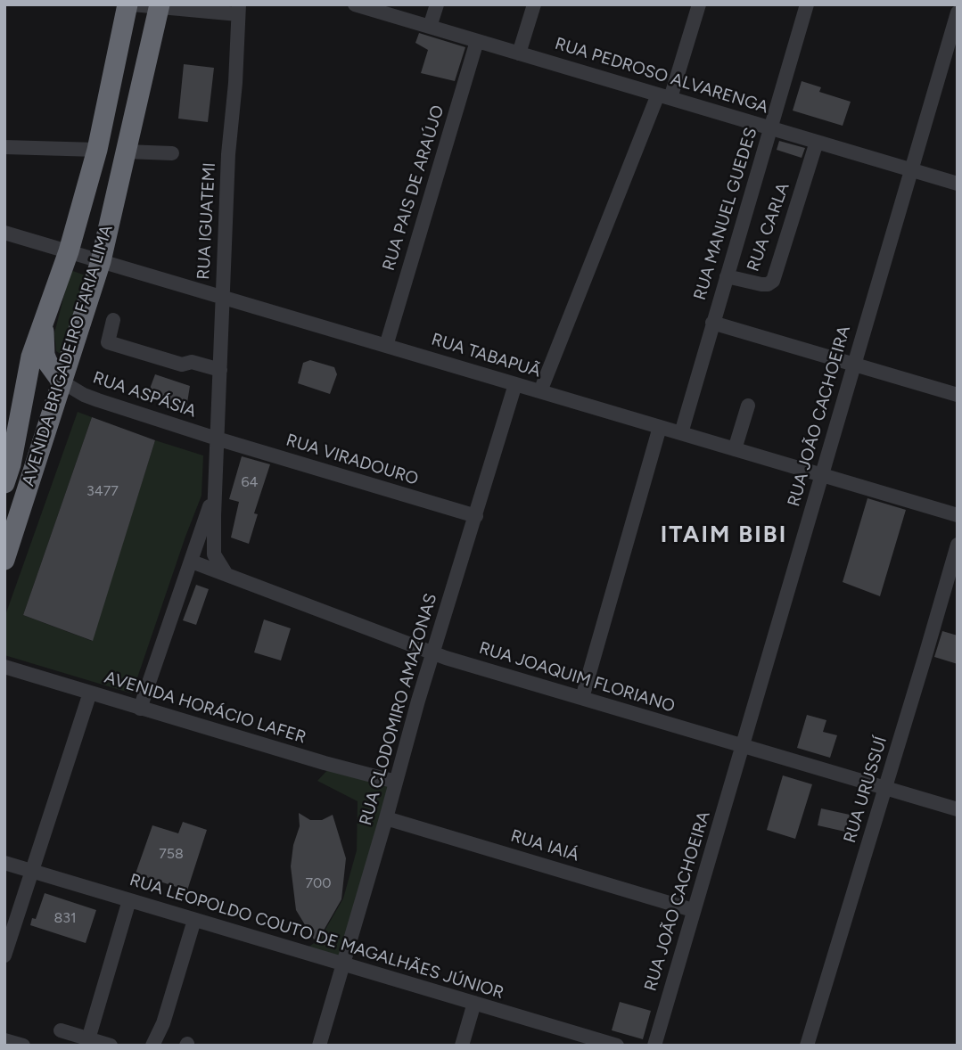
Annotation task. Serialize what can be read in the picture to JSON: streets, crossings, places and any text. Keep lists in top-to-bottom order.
{
  "streets": {
    "highway": ["AVENIDA BRIGADEIRO FARIA LIMA"],
    "street": [
      "RUA PEDROSO ALVARENGA",
      "RUA PAIS DE ARAÚJO",
      "RUA MANUEL GUEDES",
      "RUA IGUATEMI",
      "RUA CARLA",
      "RUA TABAPUÃ",
      "RUA ASPÁSIA",
      "RUA JOÃO CACHOEIRA",
      "RUA VIRADOURO",
      "RUA JOAQUIM FLORIANO",
      "AVENIDA HORÁCIO LAFER",
      "RUA CLODOMIRO AMAZONAS",
      "RUA URUSSUÍ",
      "RUA IAIÁ",
      "RUA LEOPOLDO COUTO DE MAGALHÃES JÚNIOR"
    ]
  },
  "crossings": [
    ["RUA PEDROSO ALVARENGA", "RUA PAIS DE ARAÚJO"],
    ["RUA PEDROSO ALVARENGA", "RUA MANUEL GUEDES"],
    ["RUA PEDROSO ALVARENGA", "RUA CARLA"],
    ["RUA PEDROSO ALVARENGA", "RUA JOÃO CACHOEIRA"],
    ["RUA PAIS DE ARAÚJO", "RUA TABAPUÃ"],
    ["RUA MANUEL GUEDES", "RUA CARLA"],
    ["RUA MANUEL GUEDES", "RUA TABAPUÃ"],
    ["RUA IGUATEMI", "RUA TABAPUÃ"],
    ["RUA IGUATEMI", "RUA ASPÁSIA"],
    ["RUA IGUATEMI", "RUA VIRADOURO"],
    ["AVENIDA BRIGADEIRO FARIA LIMA", "RUA TABAPUÃ"],
    ["AVENIDA BRIGADEIRO FARIA LIMA", "RUA ASPÁSIA"],
    ["RUA TABAPUÃ", "RUA JOÃO CACHOEIRA"],
    ["RUA TABAPUÃ", "RUA CLODOMIRO AMAZONAS"],
    ["RUA ASPÁSIA", "RUA VIRADOURO"],
    ["RUA JOÃO CACHOEIRA", "RUA JOAQUIM FLORIANO"],
    ["RUA JOÃO CACHOEIRA", "RUA IAIÁ"],
    ["RUA VIRADOURO", "RUA CLODOMIRO AMAZONAS"],
    ["RUA JOAQUIM FLORIANO", "RUA CLODOMIRO AMAZONAS"],
    ["RUA JOAQUIM FLORIANO", "RUA URUSSUÍ"],
    ["AVENIDA HORÁCIO LAFER", "RUA CLODOMIRO AMAZONAS"],
    ["RUA CLODOMIRO AMAZONAS", "RUA IAIÁ"],
    ["RUA CLODOMIRO AMAZONAS", "RUA LEOPOLDO COUTO DE MAGALHÃES JÚNIOR"]
  ],
  "districts": ["ITAIM BIBI"],
  "house_numbers": [
    "64",
    "3477",
    "758",
    "700",
    "831"
  ]
}
